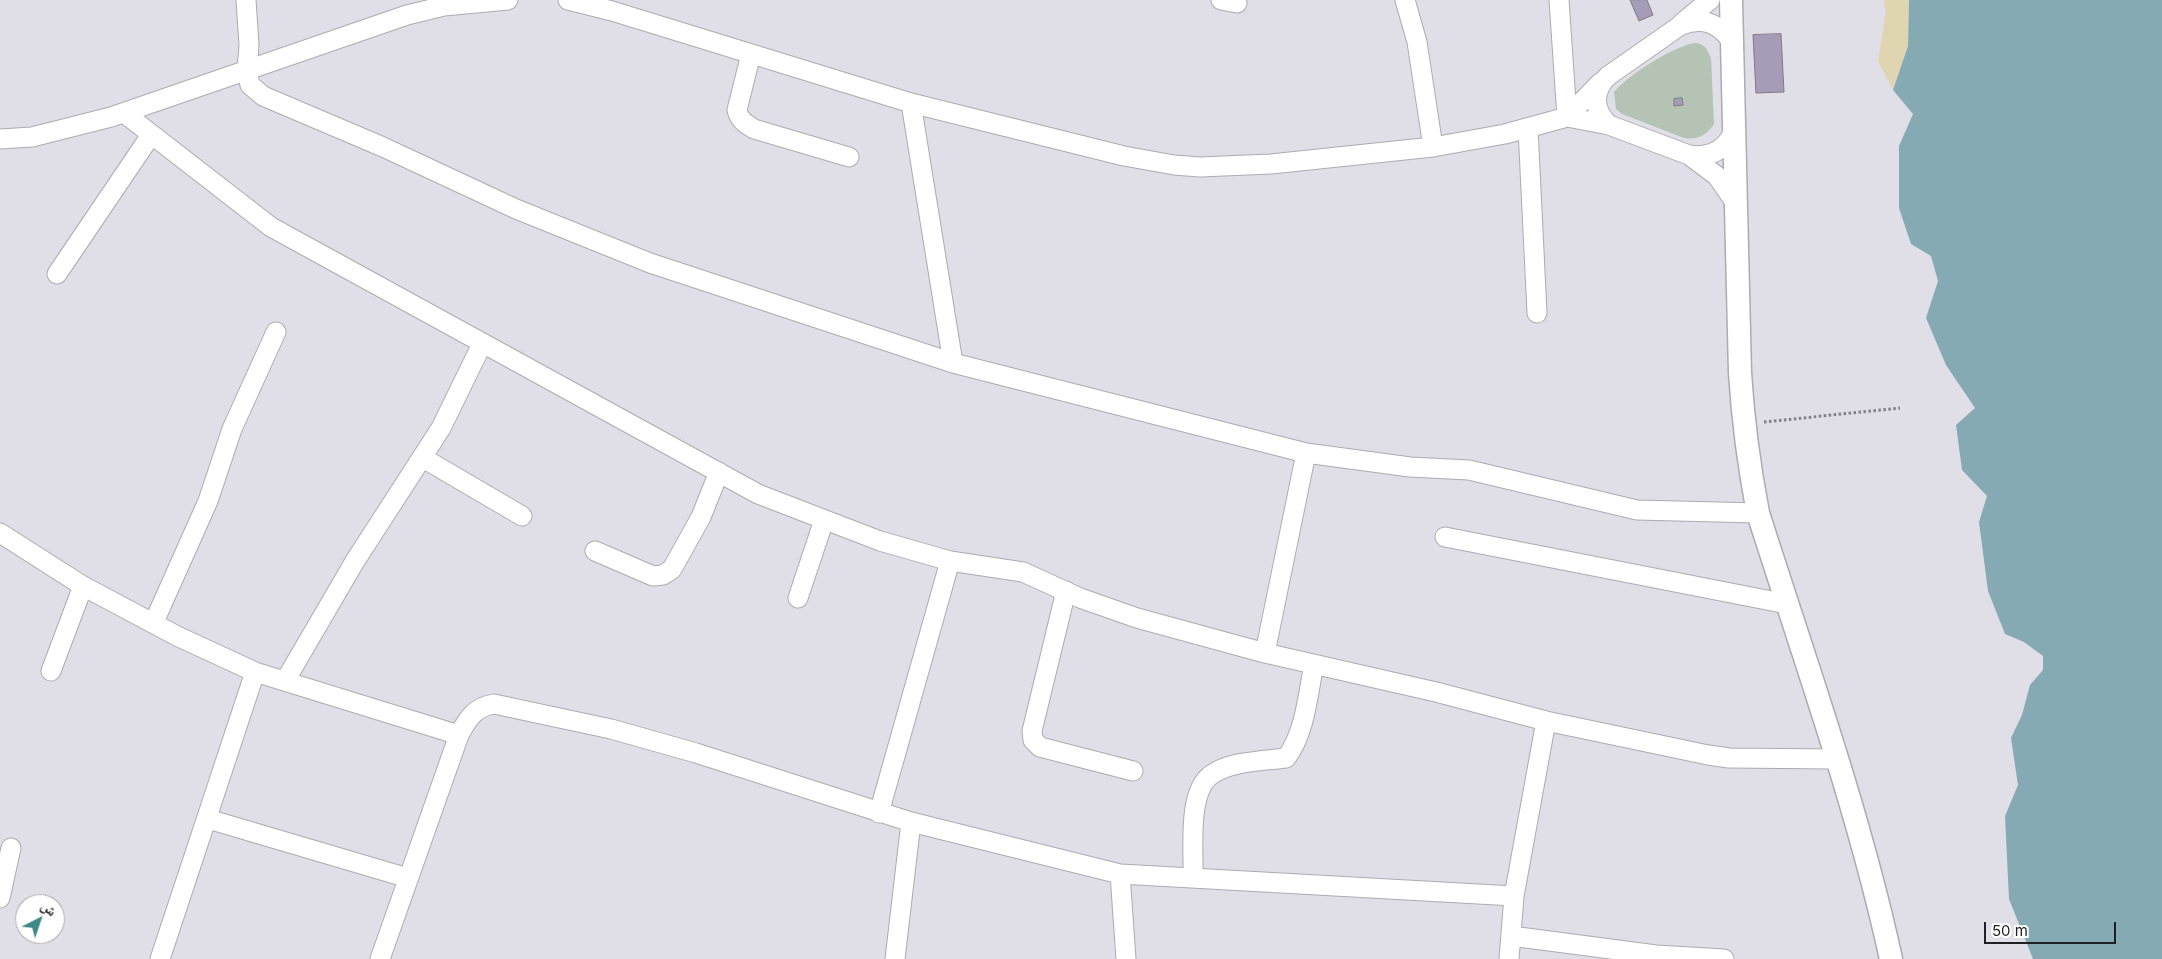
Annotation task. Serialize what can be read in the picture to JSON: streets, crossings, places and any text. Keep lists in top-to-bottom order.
{
  "scale_bar": "50 m",
  "north": "top right"
}
